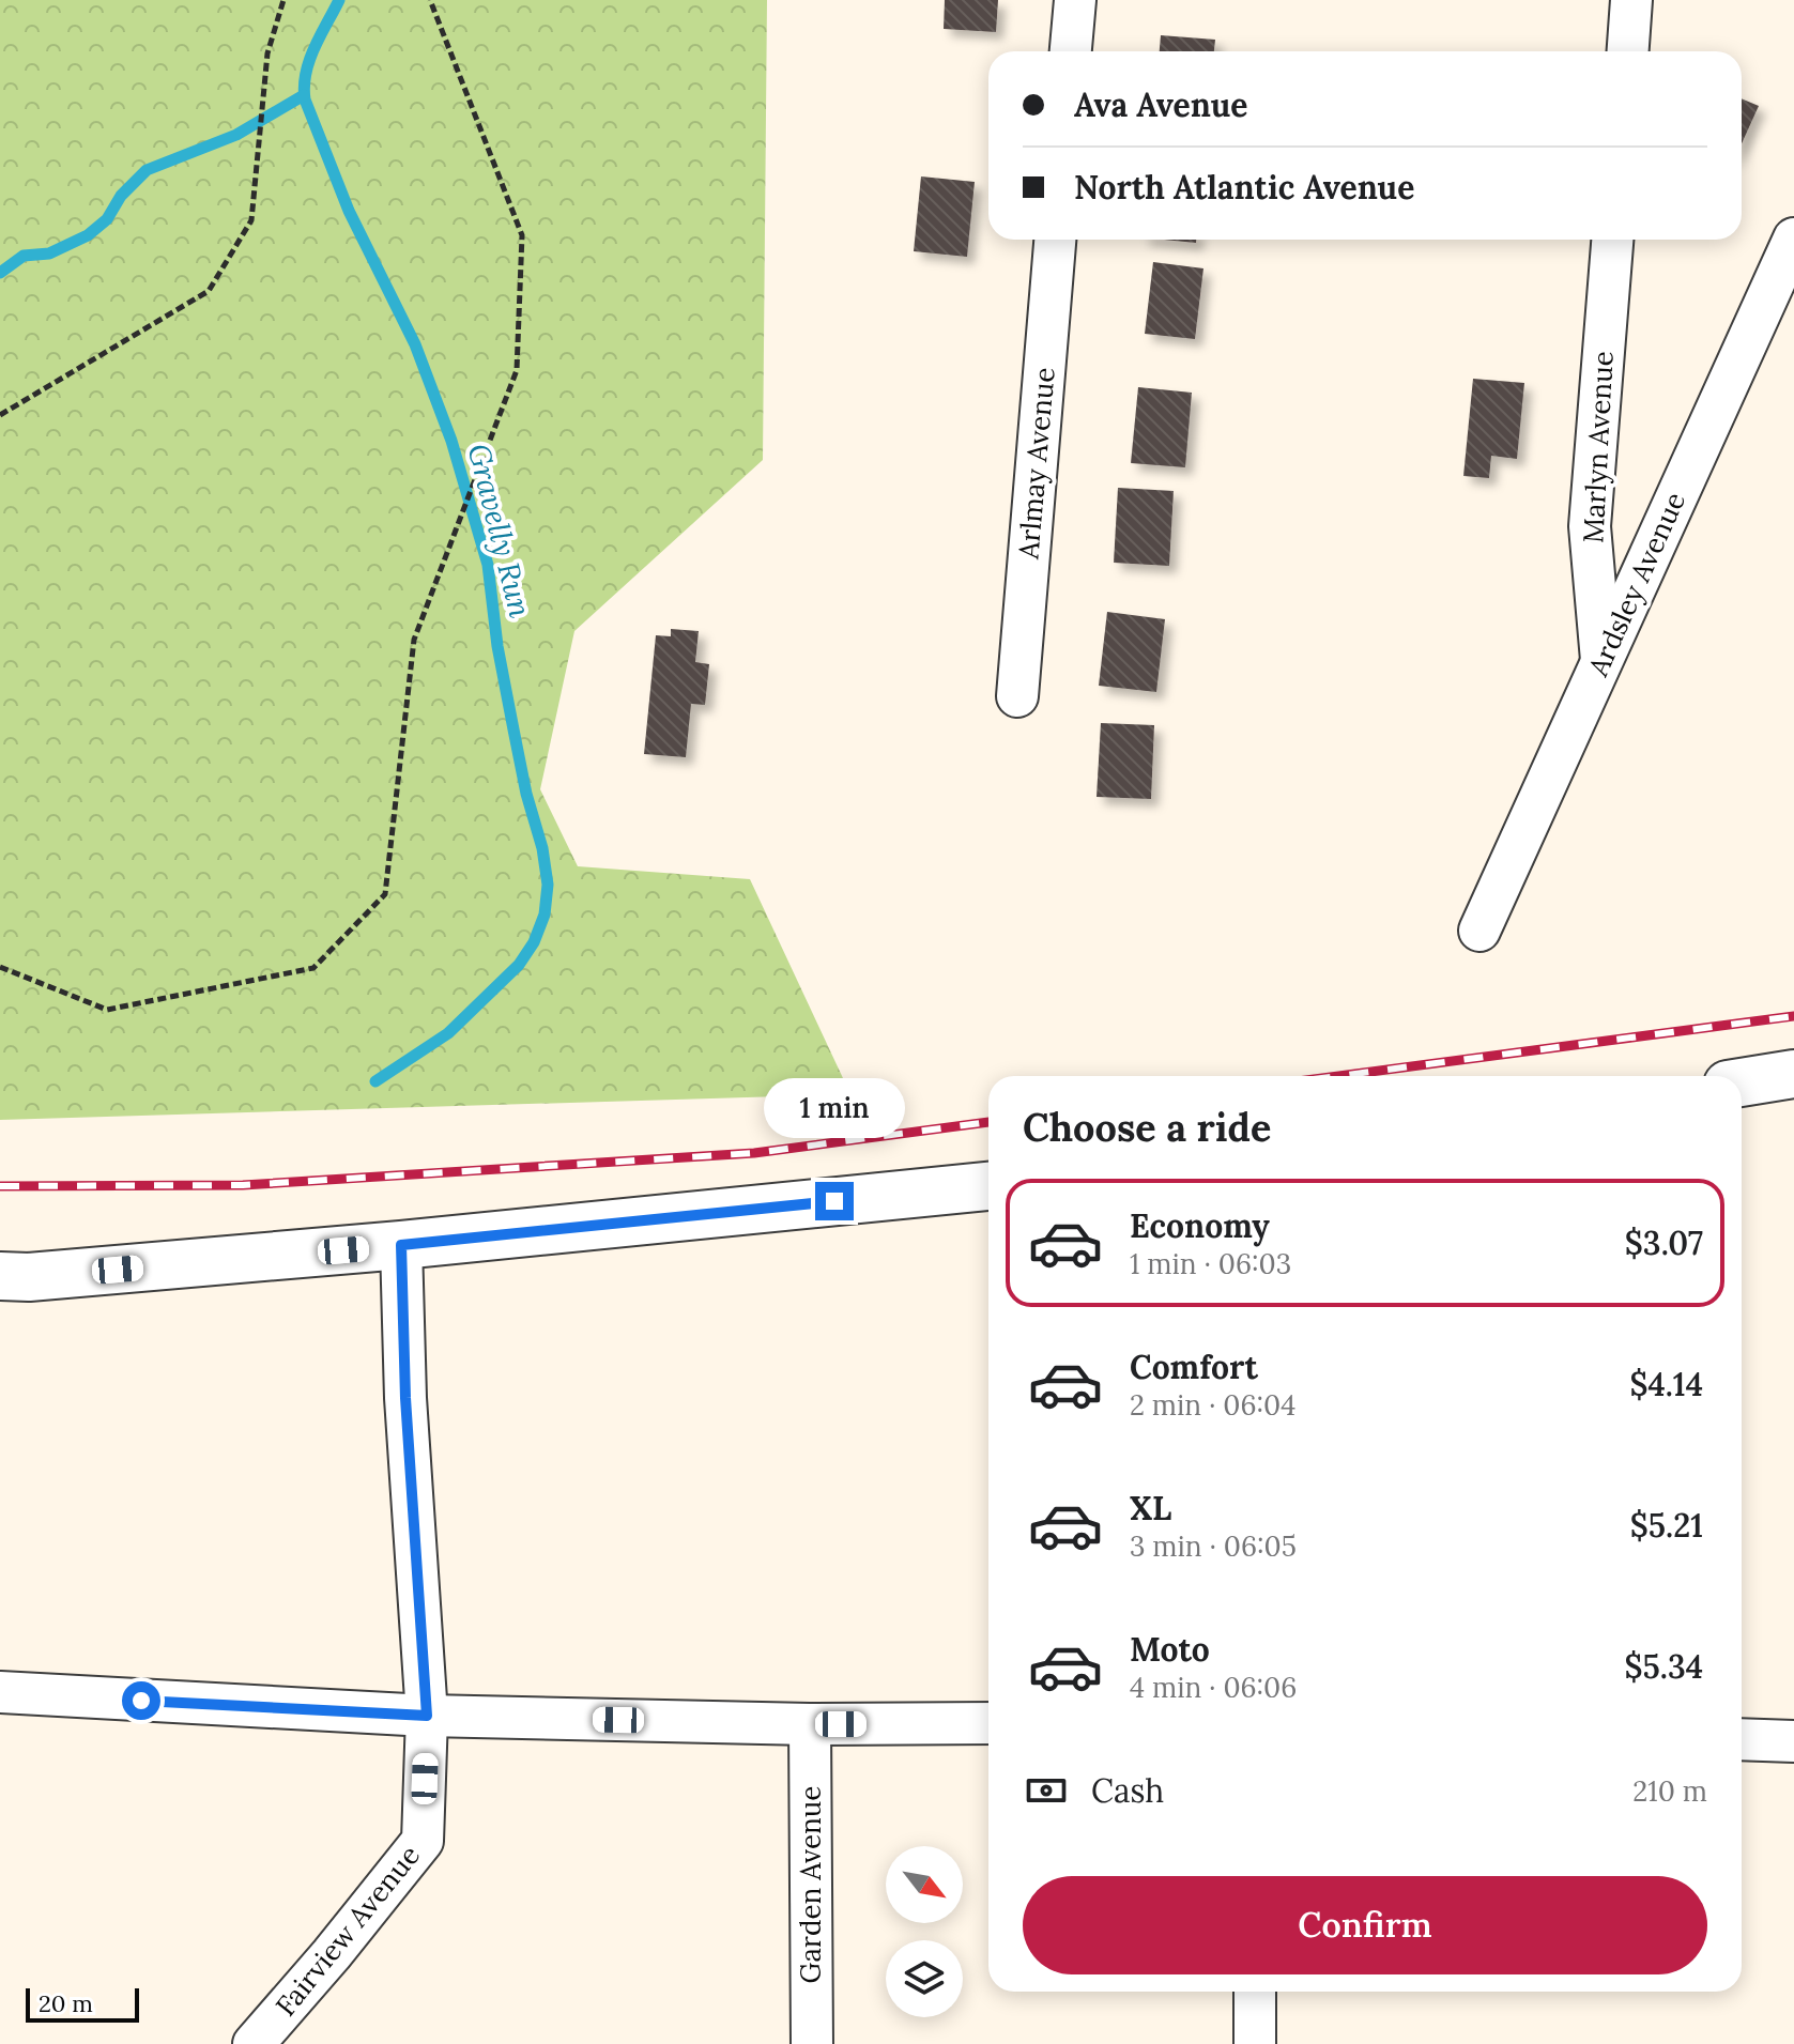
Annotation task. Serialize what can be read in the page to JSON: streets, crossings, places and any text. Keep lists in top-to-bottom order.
{
  "streets": {
    "street": [
      "Marlyn Avenue",
      "Arlmay Avenue",
      "Ardsley Avenue",
      "Garden Avenue",
      "Fairview Avenue"
    ]
  },
  "crossings": [
    ["Marlyn Avenue", "Ardsley Avenue"]
  ],
  "water": ["Gravelly Run"],
  "scale_bar": "20 m",
  "north": "bottom right",
  "page": {
    "banner": ["Ava Avenue", "North Atlantic Avenue"],
    "heading": "Choose a ride",
    "bubble": "1 min",
    "list": [
      {
        "name": "Economy",
        "note": "1 min · 06:03",
        "value": "$3.07"
      },
      {
        "name": "Comfort",
        "note": "2 min · 06:04",
        "value": "$4.14"
      },
      {
        "name": "XL",
        "note": "3 min · 06:05",
        "value": "$5.21"
      },
      {
        "name": "Moto",
        "note": "4 min · 06:06",
        "value": "$5.34"
      }
    ],
    "pay": ["Cash", "210 m"],
    "buttons": "Confirm",
    "scale": "20 m"
  }
}
